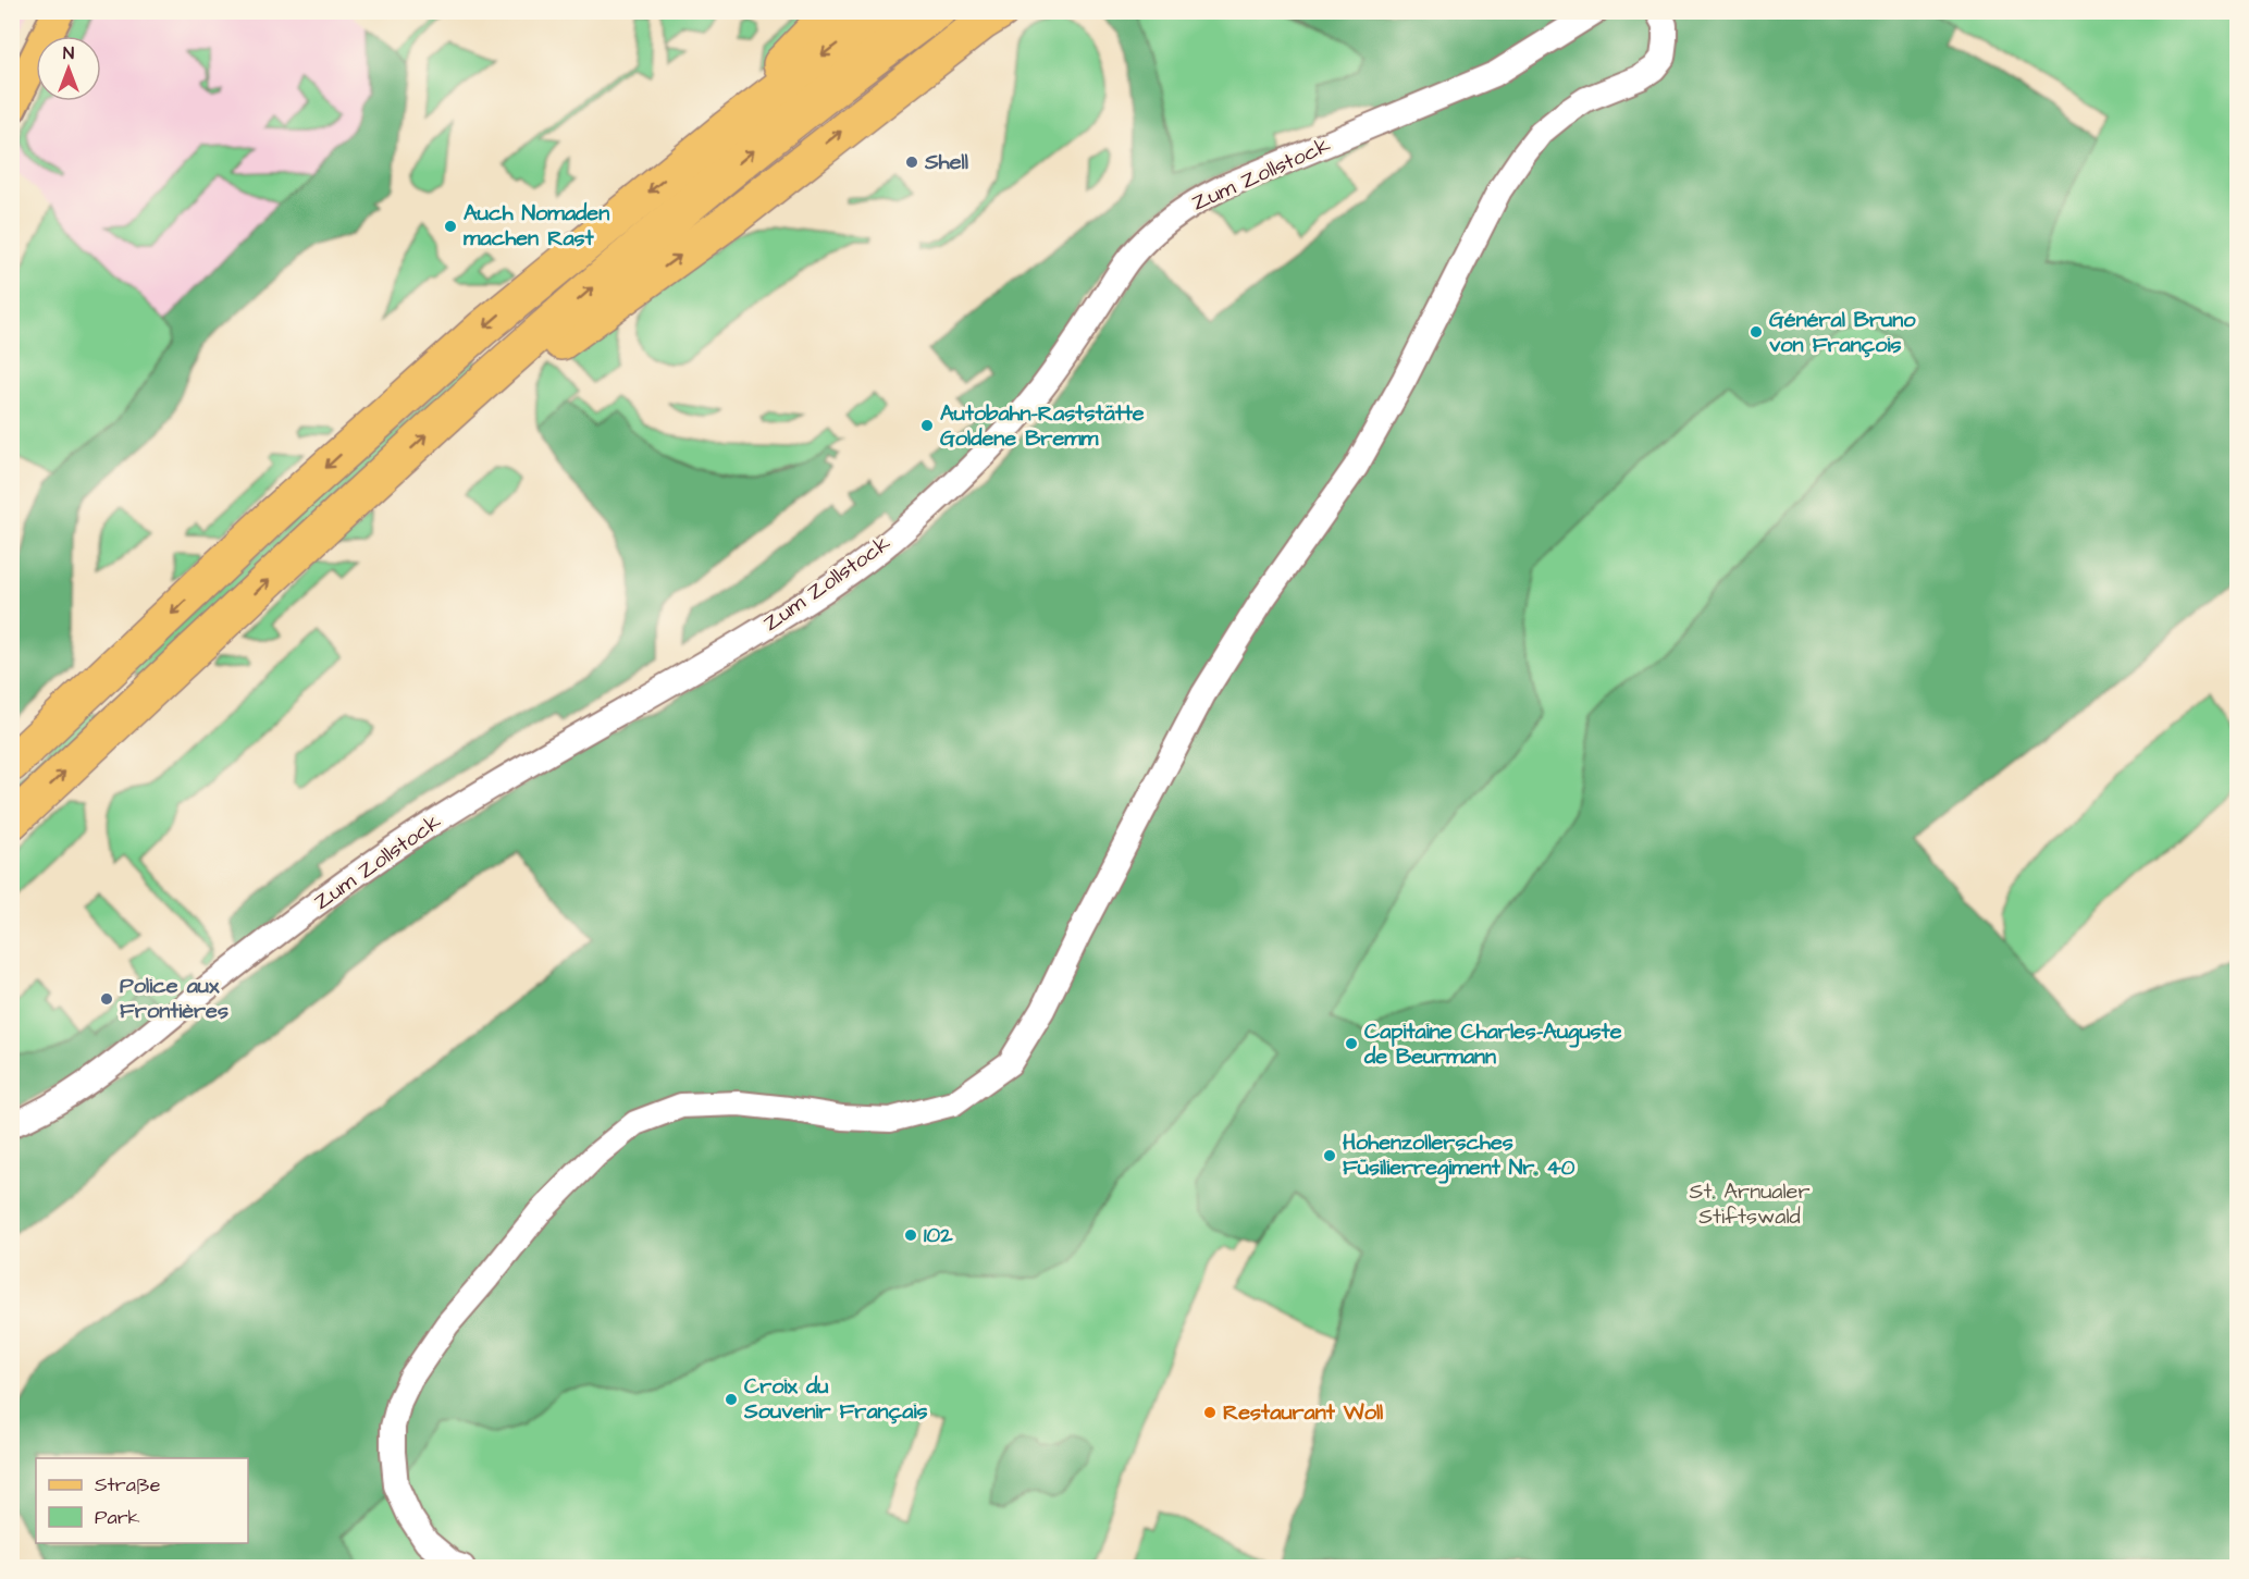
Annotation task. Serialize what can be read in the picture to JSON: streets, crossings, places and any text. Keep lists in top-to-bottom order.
{
  "streets": {
    "street": ["Zum Zollstock"]
  },
  "parks": ["St. Arnualer Stiftswald"],
  "places": [
    "Shell",
    "Auch Nomaden machen Rast",
    "Général Bruno von François",
    "Autobahn-Raststätte Goldene Bremm",
    "Police aux Frontières",
    "Capitaine Charles-Auguste de Beurmann",
    "Hohenzollersches Füsilierregiment Nr. 40",
    "102",
    "Croix du Souvenir Français",
    "Restaurant Woll"
  ],
  "legend": ["Straße", "Park"],
  "north": "top"
}
